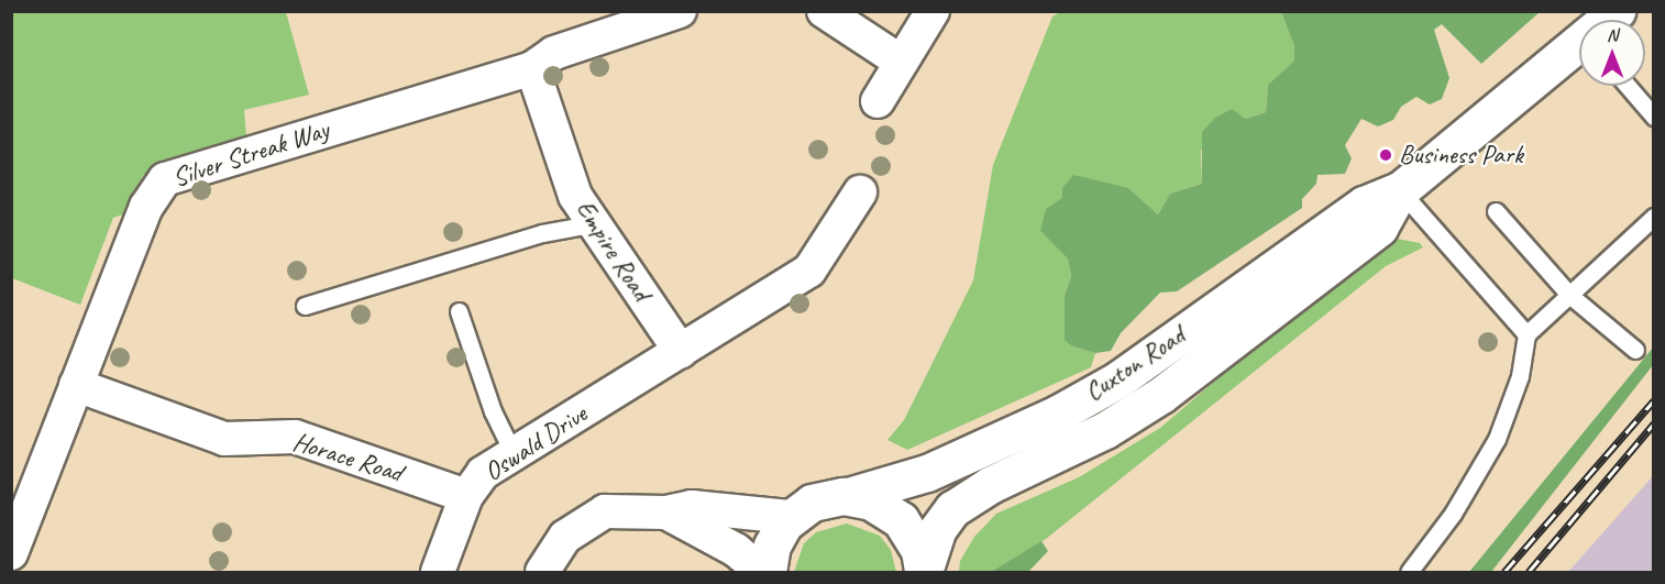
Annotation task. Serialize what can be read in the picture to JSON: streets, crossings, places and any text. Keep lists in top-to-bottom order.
{
  "streets": {
    "main road": ["Cuxton Road"],
    "street": [
      "Silver Streak Way",
      "Empire Road",
      "Oswald Drive",
      "Horace Road"
    ]
  },
  "crossings": [
    ["Silver Streak Way", "Empire Road"],
    ["Silver Streak Way", "Horace Road"],
    ["Empire Road", "Oswald Drive"],
    ["Oswald Drive", "Horace Road"]
  ],
  "places": ["Business Park"],
  "north": "top"
}
